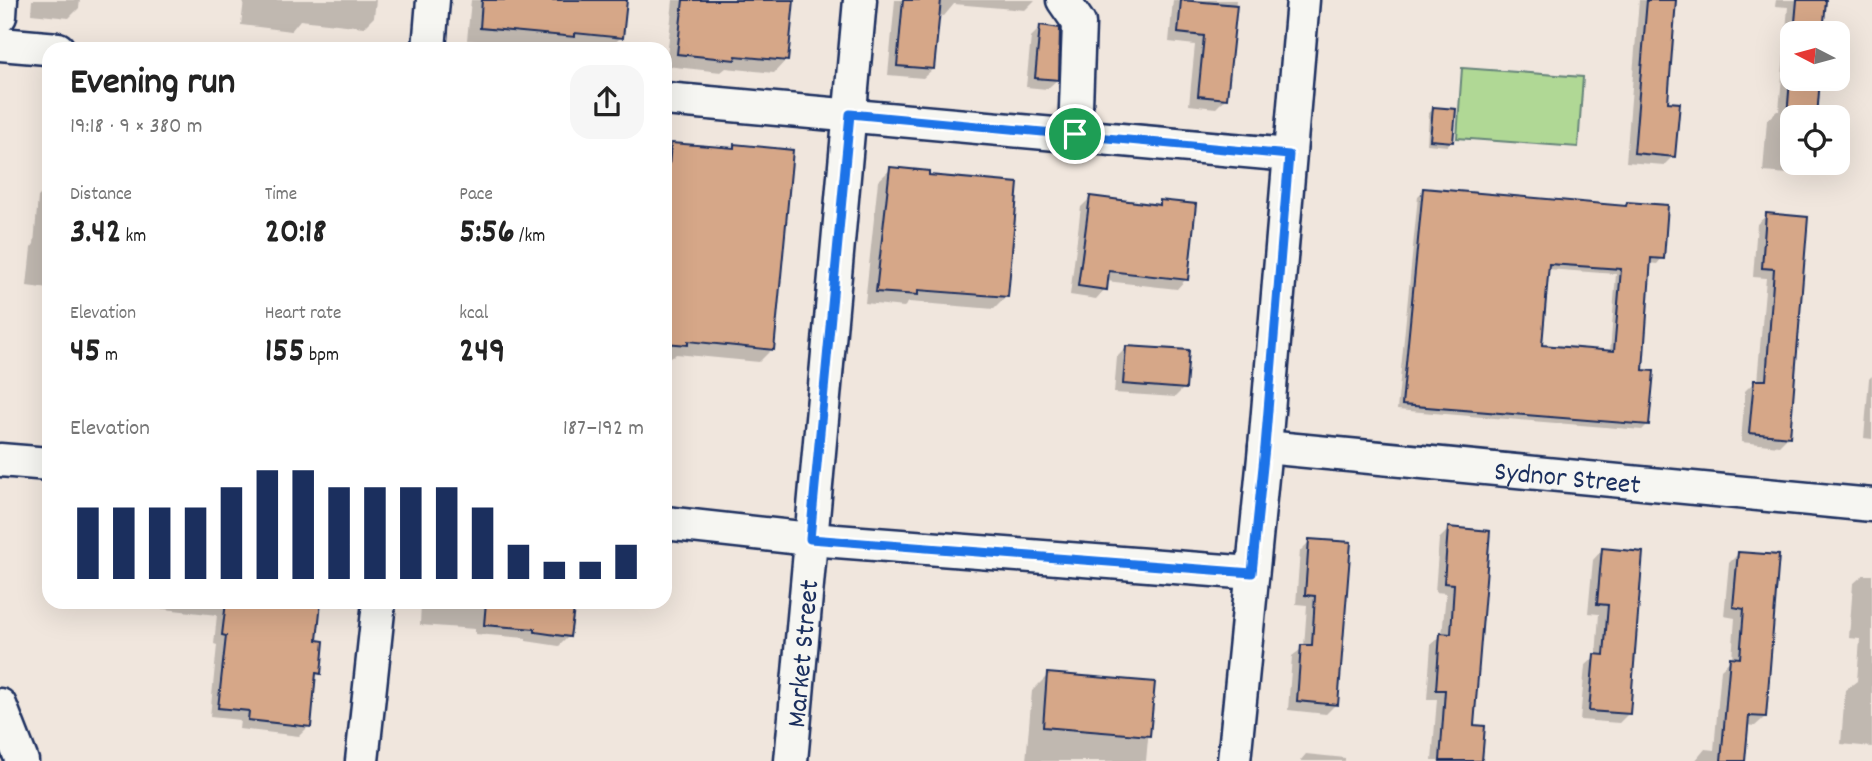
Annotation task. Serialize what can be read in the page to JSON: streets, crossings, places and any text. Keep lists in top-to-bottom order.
{
  "streets": {
    "street": ["Sydnor Street", "Market Street"]
  },
  "north": "left",
  "page": {
    "heading": ["Evening run", "19:18 · 9 × 380 m"],
    "stats": [
      ["Distance", "3.42 km"],
      ["Time", "20:18"],
      ["Pace", "5:56 /km"],
      ["Elevation", "45 m"],
      ["Heart rate", "155 bpm"],
      ["kcal", "249"]
    ],
    "chart": ["Elevation", "187–192 m"]
  }
}
